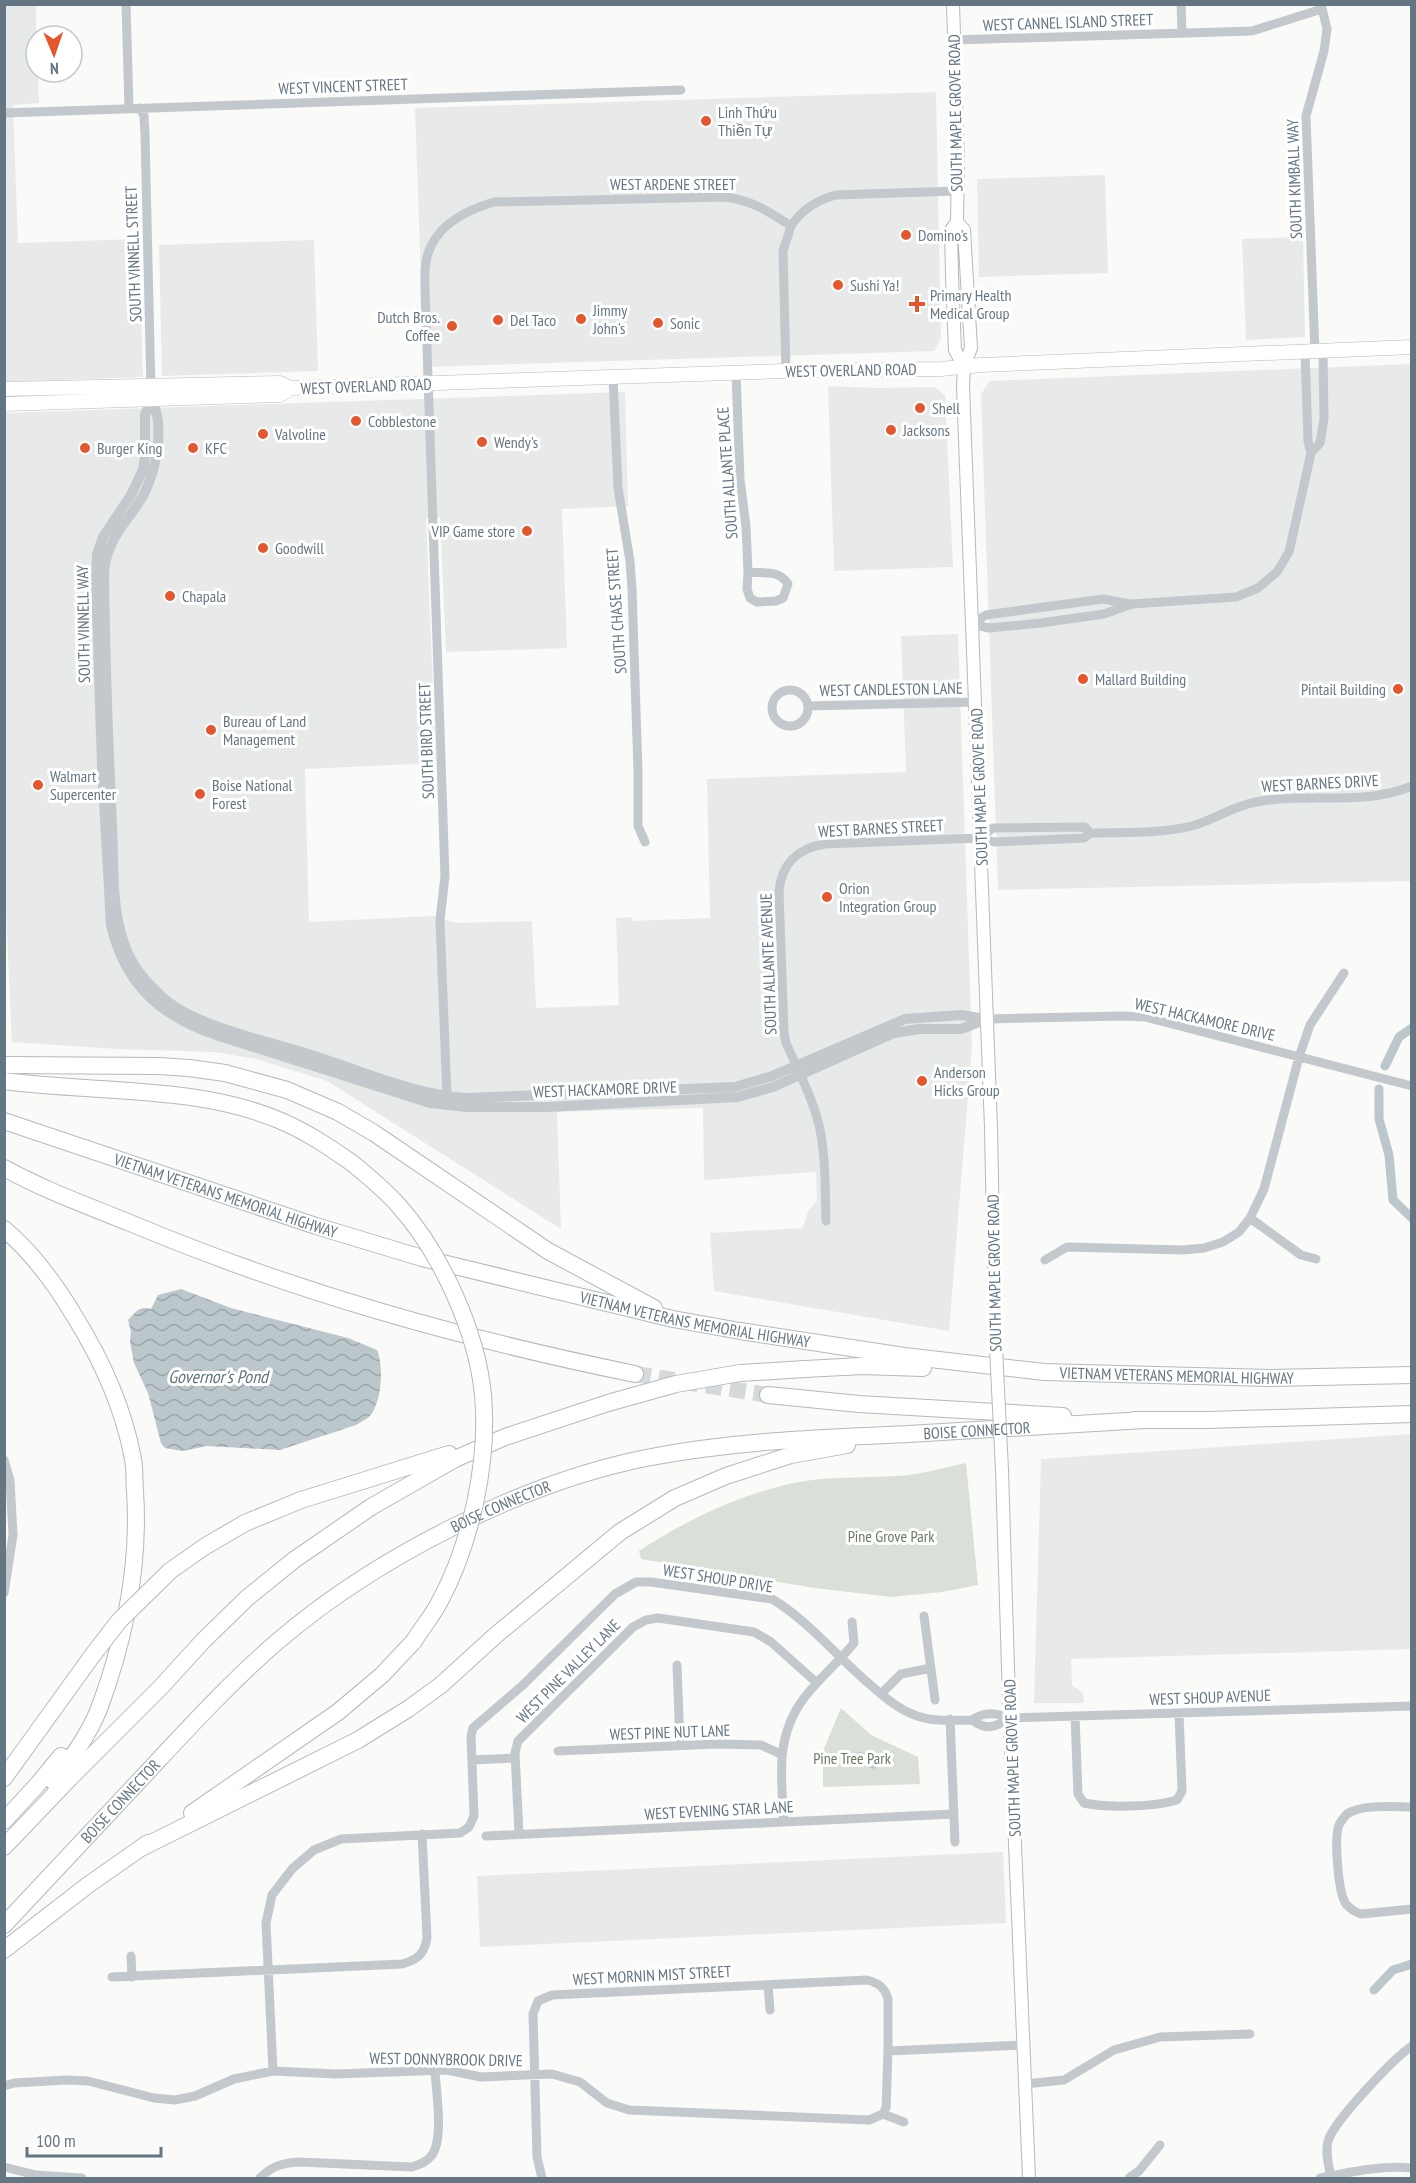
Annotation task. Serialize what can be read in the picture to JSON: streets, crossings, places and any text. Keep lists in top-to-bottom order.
{
  "streets": {
    "highway": ["VIETNAM VETERANS MEMORIAL HIGHWAY", "BOISE CONNECTOR"],
    "main road": ["SOUTH MAPLE GROVE ROAD", "WEST OVERLAND ROAD"],
    "street": [
      "WEST CANNEL ISLAND STREET",
      "WEST VINCENT STREET",
      "SOUTH KIMBALL WAY",
      "WEST ARDENE STREET",
      "SOUTH VINNELL STREET",
      "SOUTH ALLANTE PLACE",
      "SOUTH CHASE STREET",
      "SOUTH VINNELL WAY",
      "WEST CANDLESTON LANE",
      "SOUTH BIRD STREET",
      "WEST BARNES DRIVE",
      "WEST BARNES STREET",
      "SOUTH ALLANTE AVENUE",
      "WEST HACKAMORE DRIVE",
      "WEST SHOUP DRIVE",
      "WEST PINE VALLEY LANE",
      "WEST SHOUP AVENUE",
      "WEST PINE NUT LANE",
      "WEST EVENING STAR LANE",
      "WEST MORNIN MIST STREET",
      "WEST DONNYBROOK DRIVE"
    ]
  },
  "crossings": [
    ["WEST CANNEL ISLAND STREET", "SOUTH MAPLE GROVE ROAD"],
    ["WEST CANNEL ISLAND STREET", "SOUTH KIMBALL WAY"],
    ["WEST VINCENT STREET", "SOUTH VINNELL STREET"],
    ["SOUTH MAPLE GROVE ROAD", "WEST OVERLAND ROAD"],
    ["SOUTH MAPLE GROVE ROAD", "WEST CANDLESTON LANE"],
    ["SOUTH MAPLE GROVE ROAD", "WEST BARNES DRIVE"],
    ["SOUTH MAPLE GROVE ROAD", "WEST BARNES STREET"],
    ["SOUTH MAPLE GROVE ROAD", "WEST HACKAMORE DRIVE"],
    ["SOUTH MAPLE GROVE ROAD", "WEST SHOUP AVENUE"],
    ["SOUTH KIMBALL WAY", "WEST OVERLAND ROAD"],
    ["WEST ARDENE STREET", "SOUTH BIRD STREET"],
    ["SOUTH VINNELL STREET", "WEST OVERLAND ROAD"],
    ["SOUTH VINNELL STREET", "SOUTH VINNELL WAY"],
    ["WEST OVERLAND ROAD", "SOUTH ALLANTE PLACE"],
    ["WEST OVERLAND ROAD", "SOUTH CHASE STREET"],
    ["WEST OVERLAND ROAD", "SOUTH VINNELL WAY"],
    ["WEST OVERLAND ROAD", "SOUTH BIRD STREET"],
    ["SOUTH VINNELL WAY", "WEST HACKAMORE DRIVE"],
    ["SOUTH BIRD STREET", "WEST HACKAMORE DRIVE"],
    ["WEST BARNES DRIVE", "WEST BARNES STREET"],
    ["WEST BARNES STREET", "SOUTH ALLANTE AVENUE"],
    ["SOUTH ALLANTE AVENUE", "WEST HACKAMORE DRIVE"],
    ["WEST SHOUP DRIVE", "WEST SHOUP AVENUE"],
    ["WEST MORNIN MIST STREET", "WEST DONNYBROOK DRIVE"]
  ],
  "water": ["Governor's Pond"],
  "parks": ["Pine Grove Park", "Pine Tree Park"],
  "places": {
    "other": [
      "Linh Thứu Thiền Tự",
      "Domino's",
      "Sushi Ya!",
      "Jimmy John's",
      "Del Taco",
      "Sonic",
      "Dutch Bros. Coffee",
      "Shell",
      "Cobblestone",
      "Jacksons",
      "Valvoline",
      "Wendy's",
      "Burger King",
      "KFC",
      "VIP Game store",
      "Goodwill",
      "Chapala",
      "Mallard Building",
      "Pintail Building",
      "Bureau of Land Management",
      "Walmart Supercenter",
      "Boise National Forest",
      "Orion Integration Group",
      "Anderson Hicks Group"
    ],
    "health": ["Primary Health Medical Group"]
  },
  "scale_bar": "100 m",
  "north": "bottom"
}
